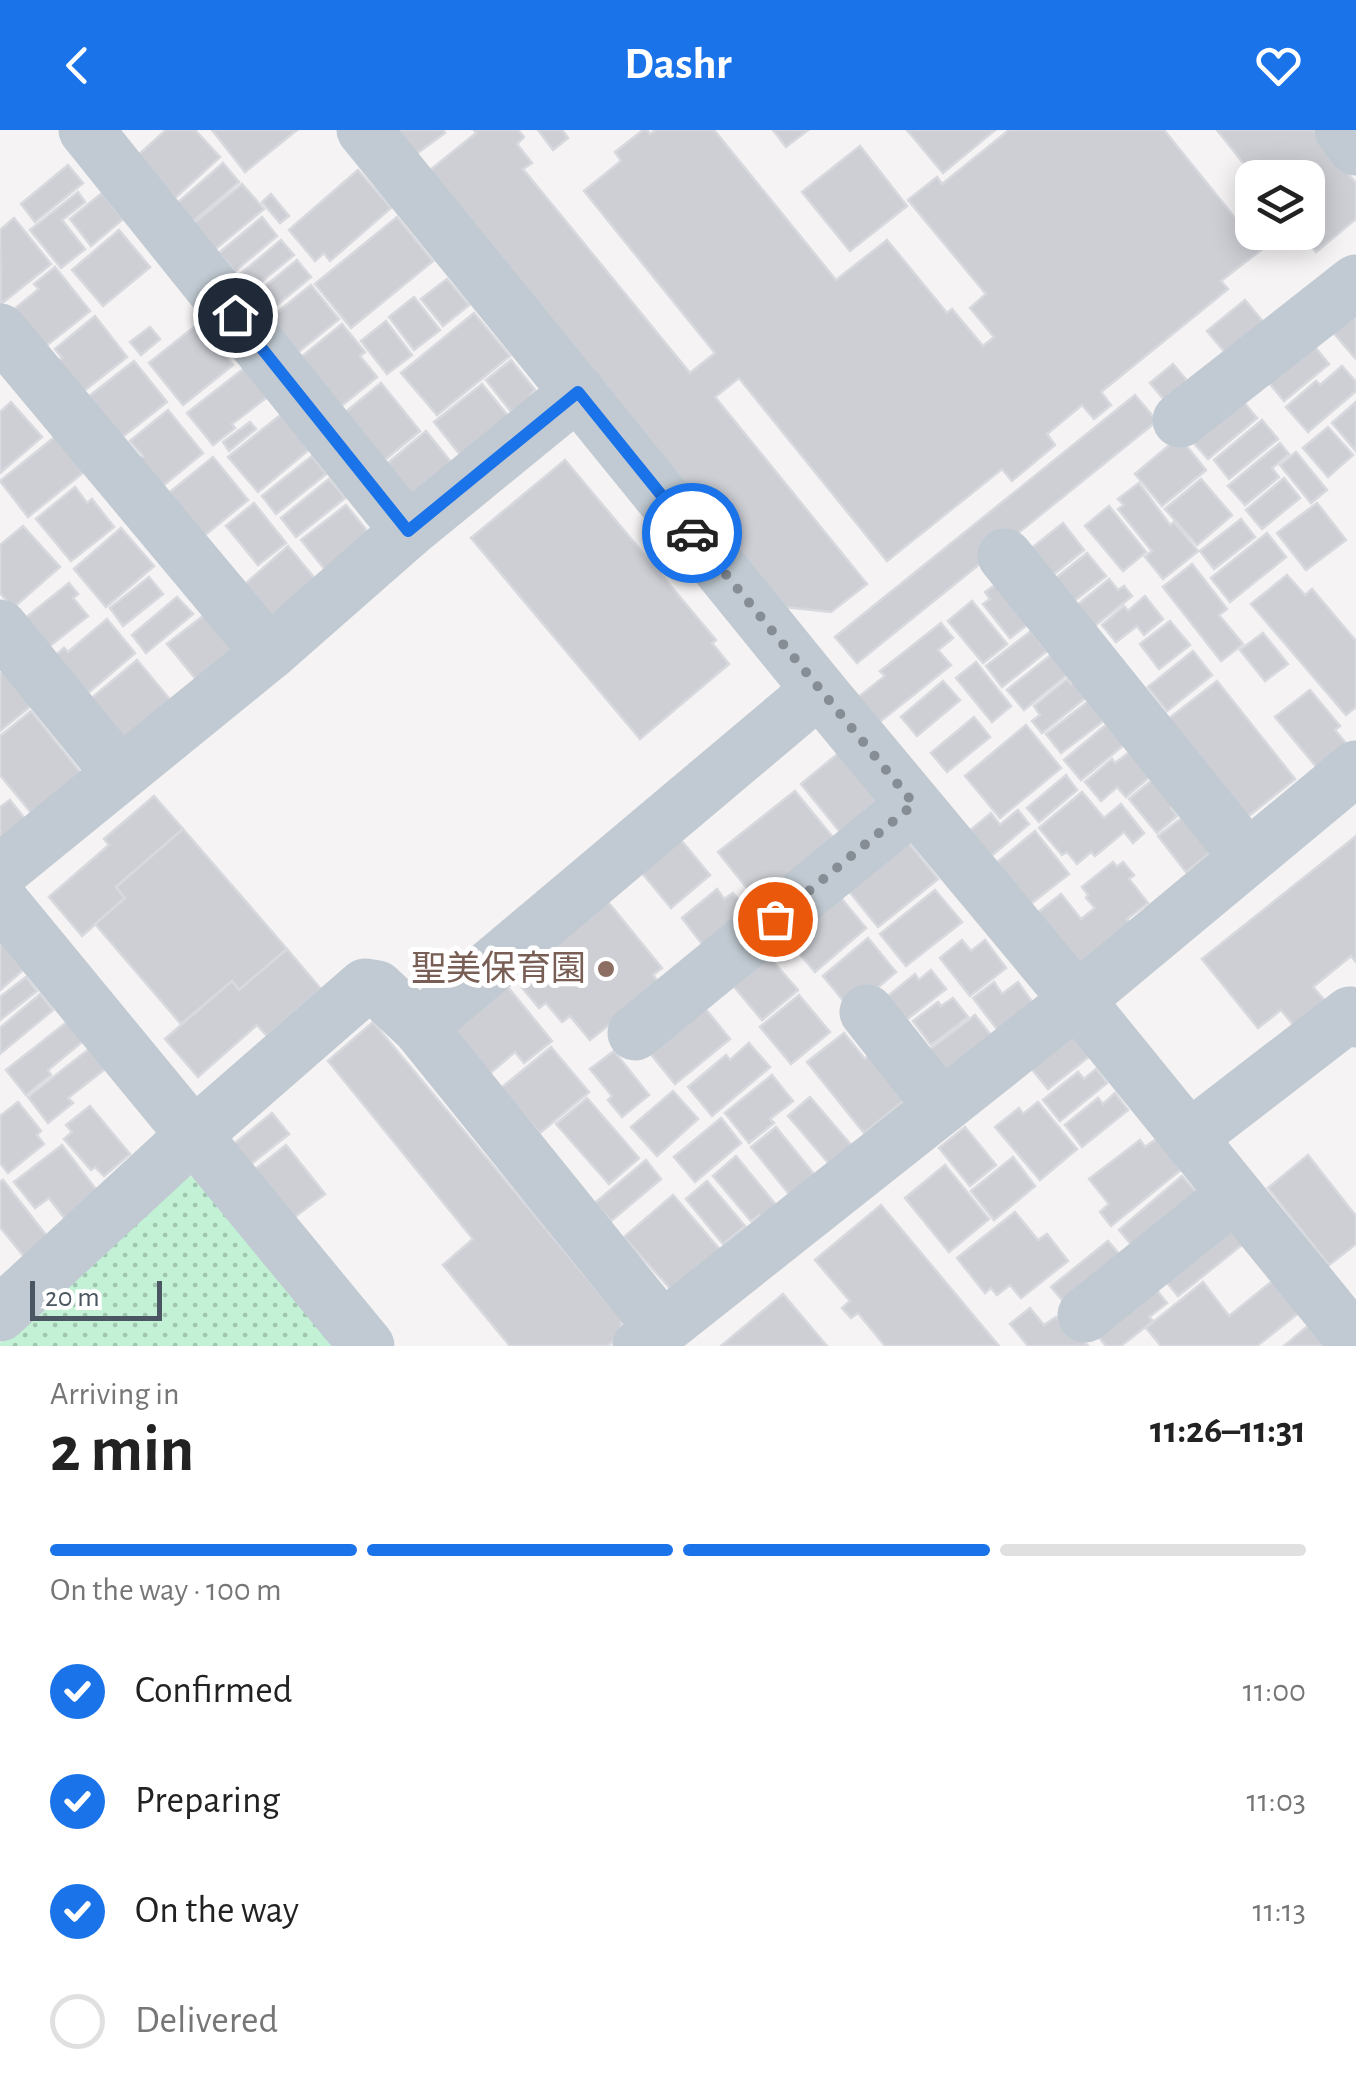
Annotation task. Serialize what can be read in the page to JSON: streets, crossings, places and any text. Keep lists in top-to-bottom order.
{
  "places": ["聖美保育園"],
  "scale_bar": "20 m",
  "page": {
    "header": "Dashr",
    "scale": "20 m",
    "heading": ["2 min", "Arriving in", "11:26–11:31"],
    "bar": "On the way · 100 m",
    "list": [
      ["Confirmed", "11:00"],
      ["Preparing", "11:03"],
      ["On the way", "11:13"],
      "Delivered"
    ]
  }
}
